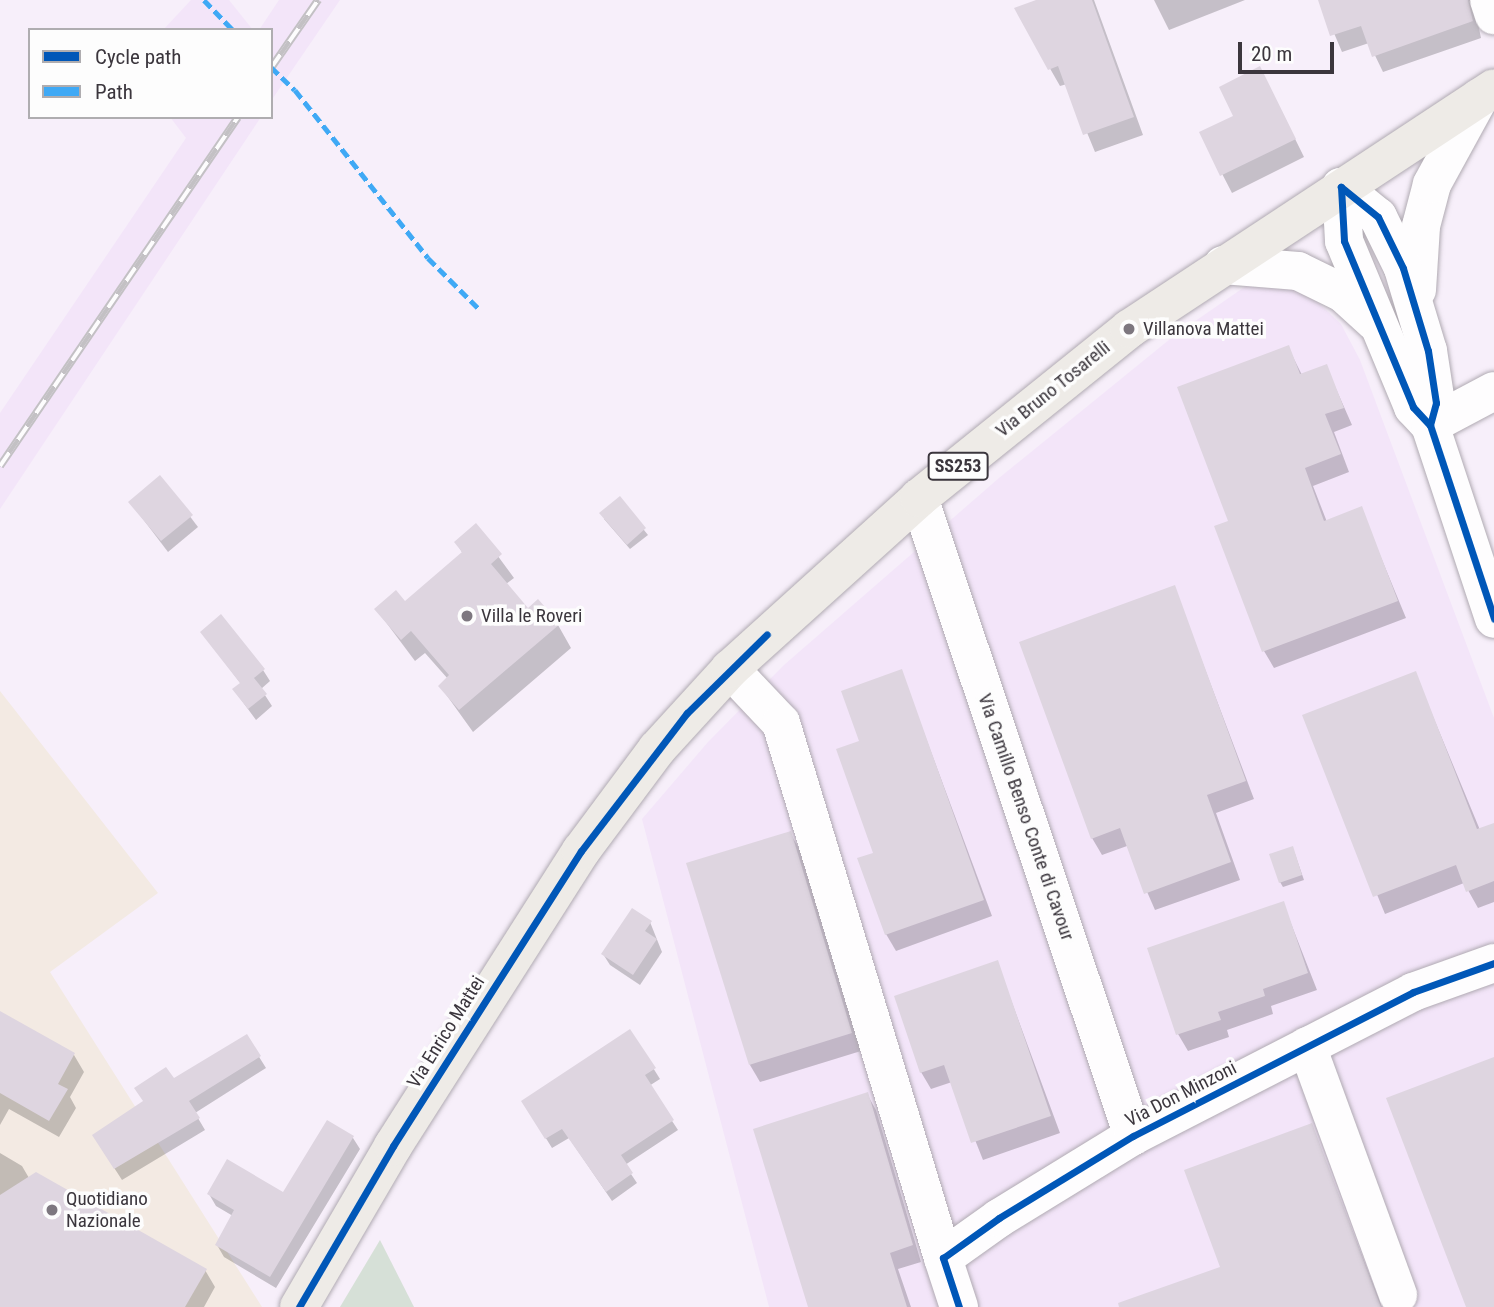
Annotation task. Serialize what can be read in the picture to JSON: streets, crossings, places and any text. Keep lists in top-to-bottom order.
{
  "streets": {
    "main road": ["Via Bruno Tosarelli", "SS253", "Via Enrico Mattei"],
    "street": ["Via Camillo Benso Conte di Cavour", "Via Don Minzoni"]
  },
  "crossings": [
    ["Via Bruno Tosarelli", "Via Camillo Benso Conte di Cavour"],
    ["Via Bruno Tosarelli", "Via Enrico Mattei"],
    ["Via Camillo Benso Conte di Cavour", "Via Don Minzoni"]
  ],
  "places": ["Villanova Mattei", "Villa le Roveri", "Quotidiano Nazionale"],
  "legend": ["Cycle path", "Path"],
  "scale_bar": "20 m"
}
